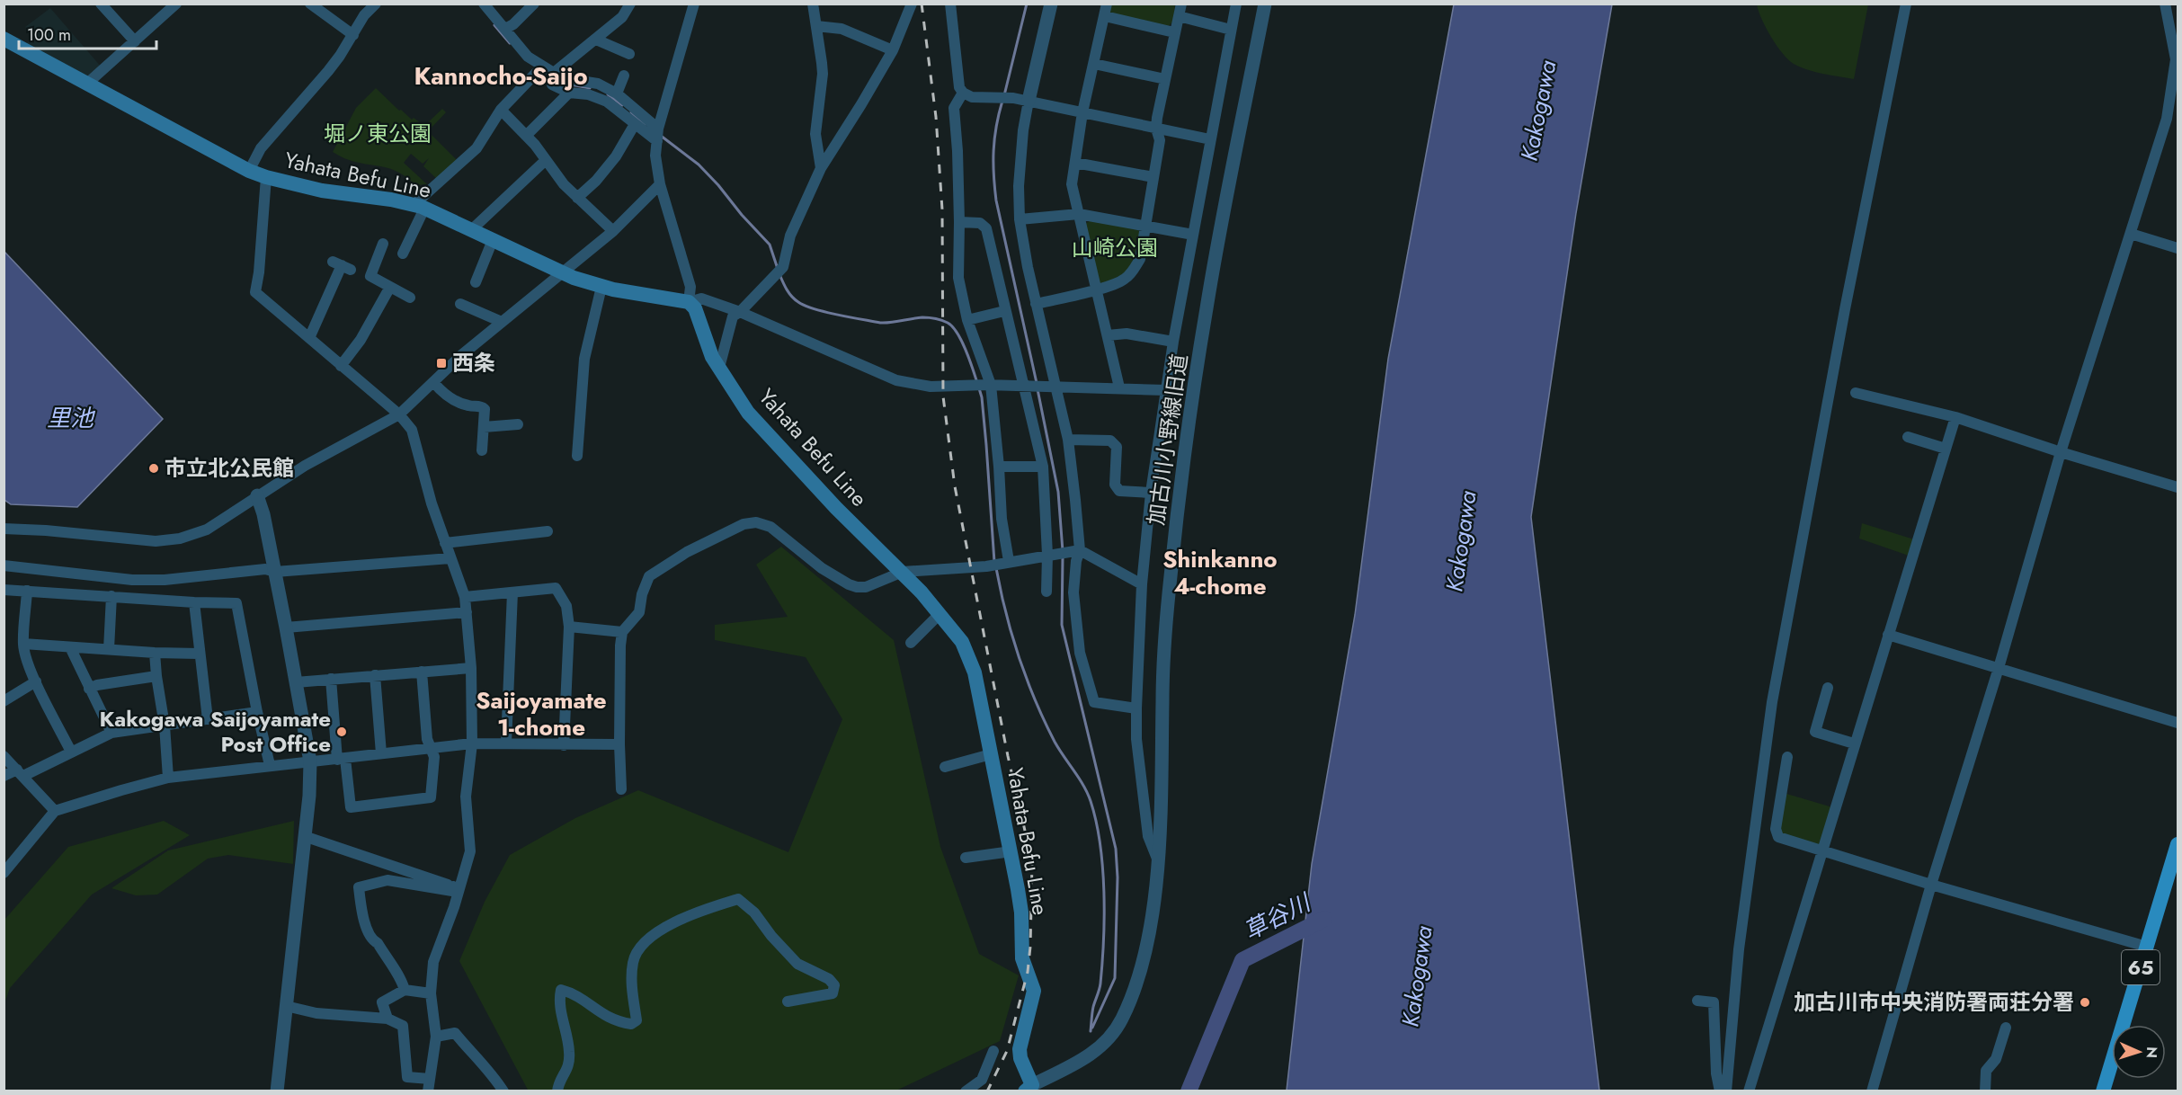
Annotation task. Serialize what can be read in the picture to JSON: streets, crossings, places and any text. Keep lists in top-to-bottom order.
{
  "streets": {
    "main road": ["Yahata Befu Line", "65"],
    "street": ["加古川小野線旧道"]
  },
  "crossings": [
    ["Yahata Befu Line", "加古川小野線旧道"]
  ],
  "districts": ["Kannocho-Saijo", "Shinkanno 4-chome", "Saijoyamate 1-chome"],
  "water": ["Kakogawa", "里池", "草谷川"],
  "parks": ["堀ノ東公園", "山崎公園"],
  "places": {
    "transit": ["西条"],
    "other": ["市立北公民館", "Kakogawa Saijoyamate Post Office", "加古川市中央消防署両荘分署"]
  },
  "scale_bar": "100 m",
  "north": "right"
}
